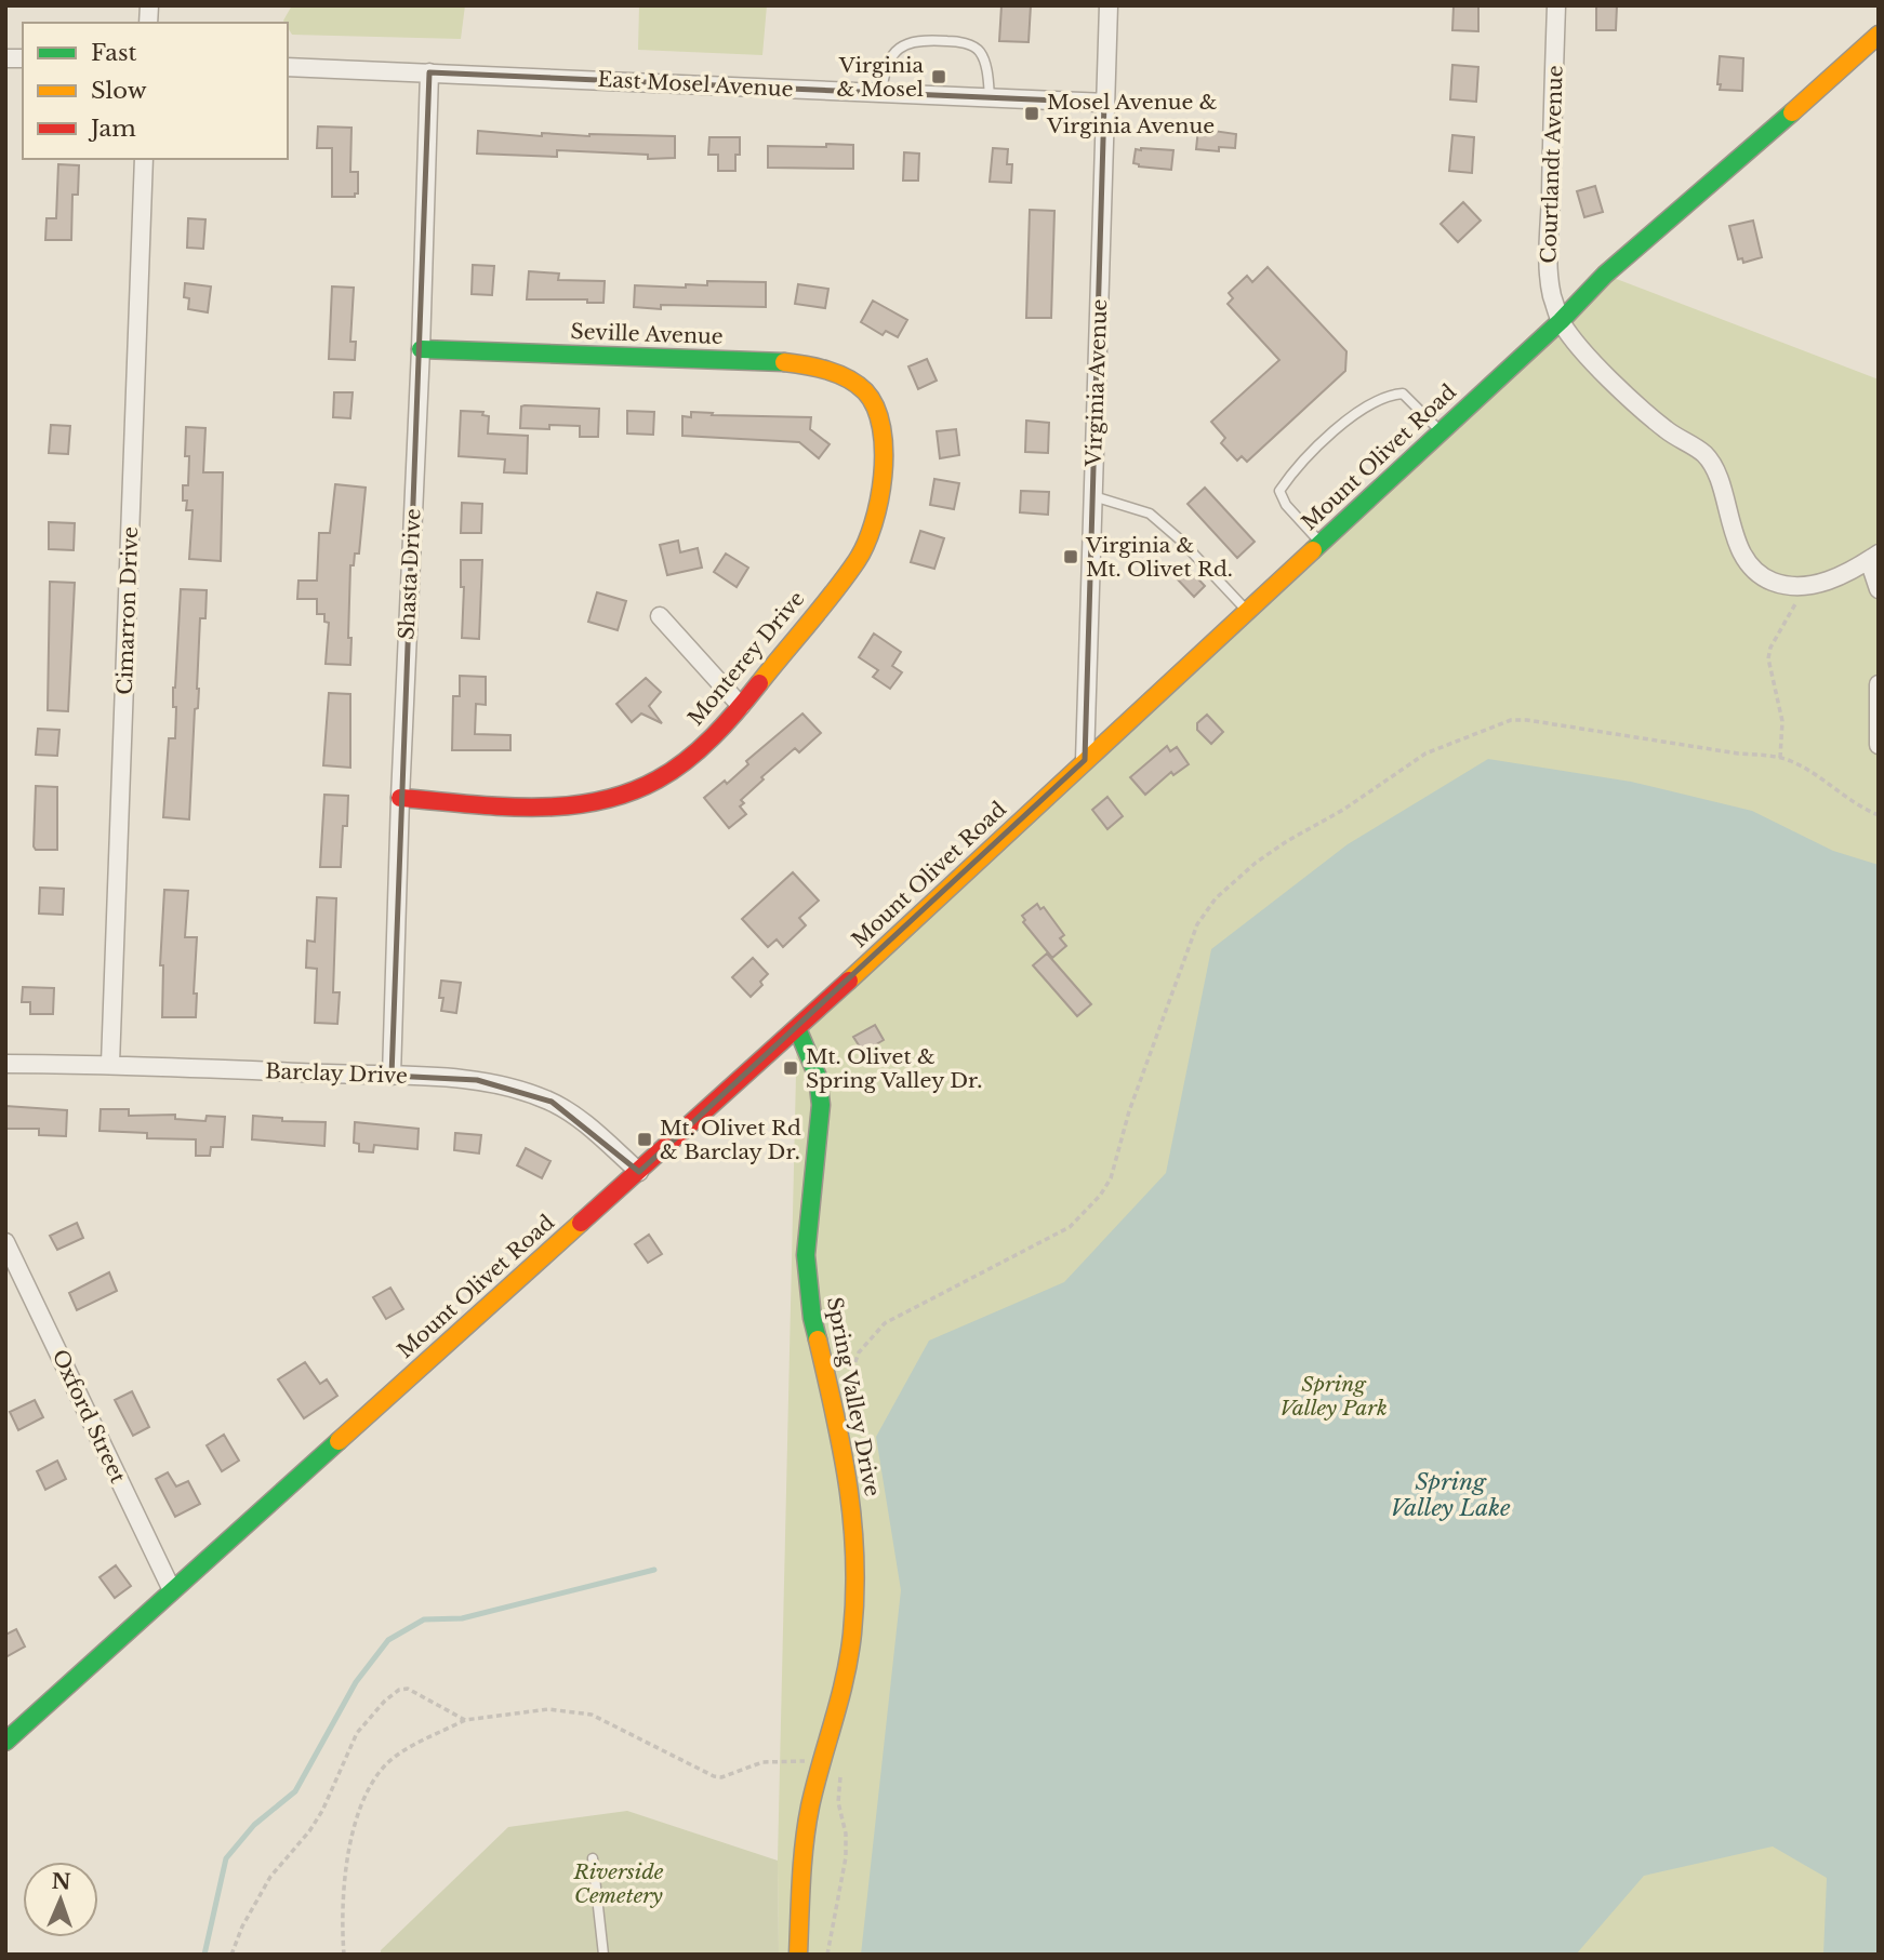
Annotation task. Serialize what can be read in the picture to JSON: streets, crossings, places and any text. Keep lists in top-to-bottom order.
{
  "streets": {
    "street": [
      "East Mosel Avenue",
      "Courtlandt Avenue",
      "Seville Avenue",
      "Virginia Avenue",
      "Mount Olivet Road",
      "Shasta Drive",
      "Cimarron Drive",
      "Monterey Drive",
      "Barclay Drive",
      "Spring Valley Drive",
      "Oxford Street"
    ]
  },
  "crossings": [
    ["East Mosel Avenue", "Virginia Avenue"],
    ["East Mosel Avenue", "Shasta Drive"],
    ["Courtlandt Avenue", "Mount Olivet Road"],
    ["Seville Avenue", "Shasta Drive"],
    ["Seville Avenue", "Monterey Drive"],
    ["Virginia Avenue", "Mount Olivet Road"],
    ["Mount Olivet Road", "Barclay Drive"],
    ["Mount Olivet Road", "Spring Valley Drive"],
    ["Mount Olivet Road", "Oxford Street"],
    ["Shasta Drive", "Monterey Drive"],
    ["Shasta Drive", "Barclay Drive"],
    ["Cimarron Drive", "Barclay Drive"]
  ],
  "water": ["Spring Valley Lake"],
  "parks": ["Spring Valley Park", "Riverside Cemetery"],
  "places": {
    "transit": [
      "Virginia & Mosel",
      "Mosel Avenue & Virginia Avenue",
      "Virginia & Mt. Olivet Rd.",
      "Mt. Olivet & Spring Valley Dr.",
      "Mt. Olivet Rd & Barclay Dr."
    ]
  },
  "legend": ["Fast", "Slow", "Jam"],
  "north": "top"
}
